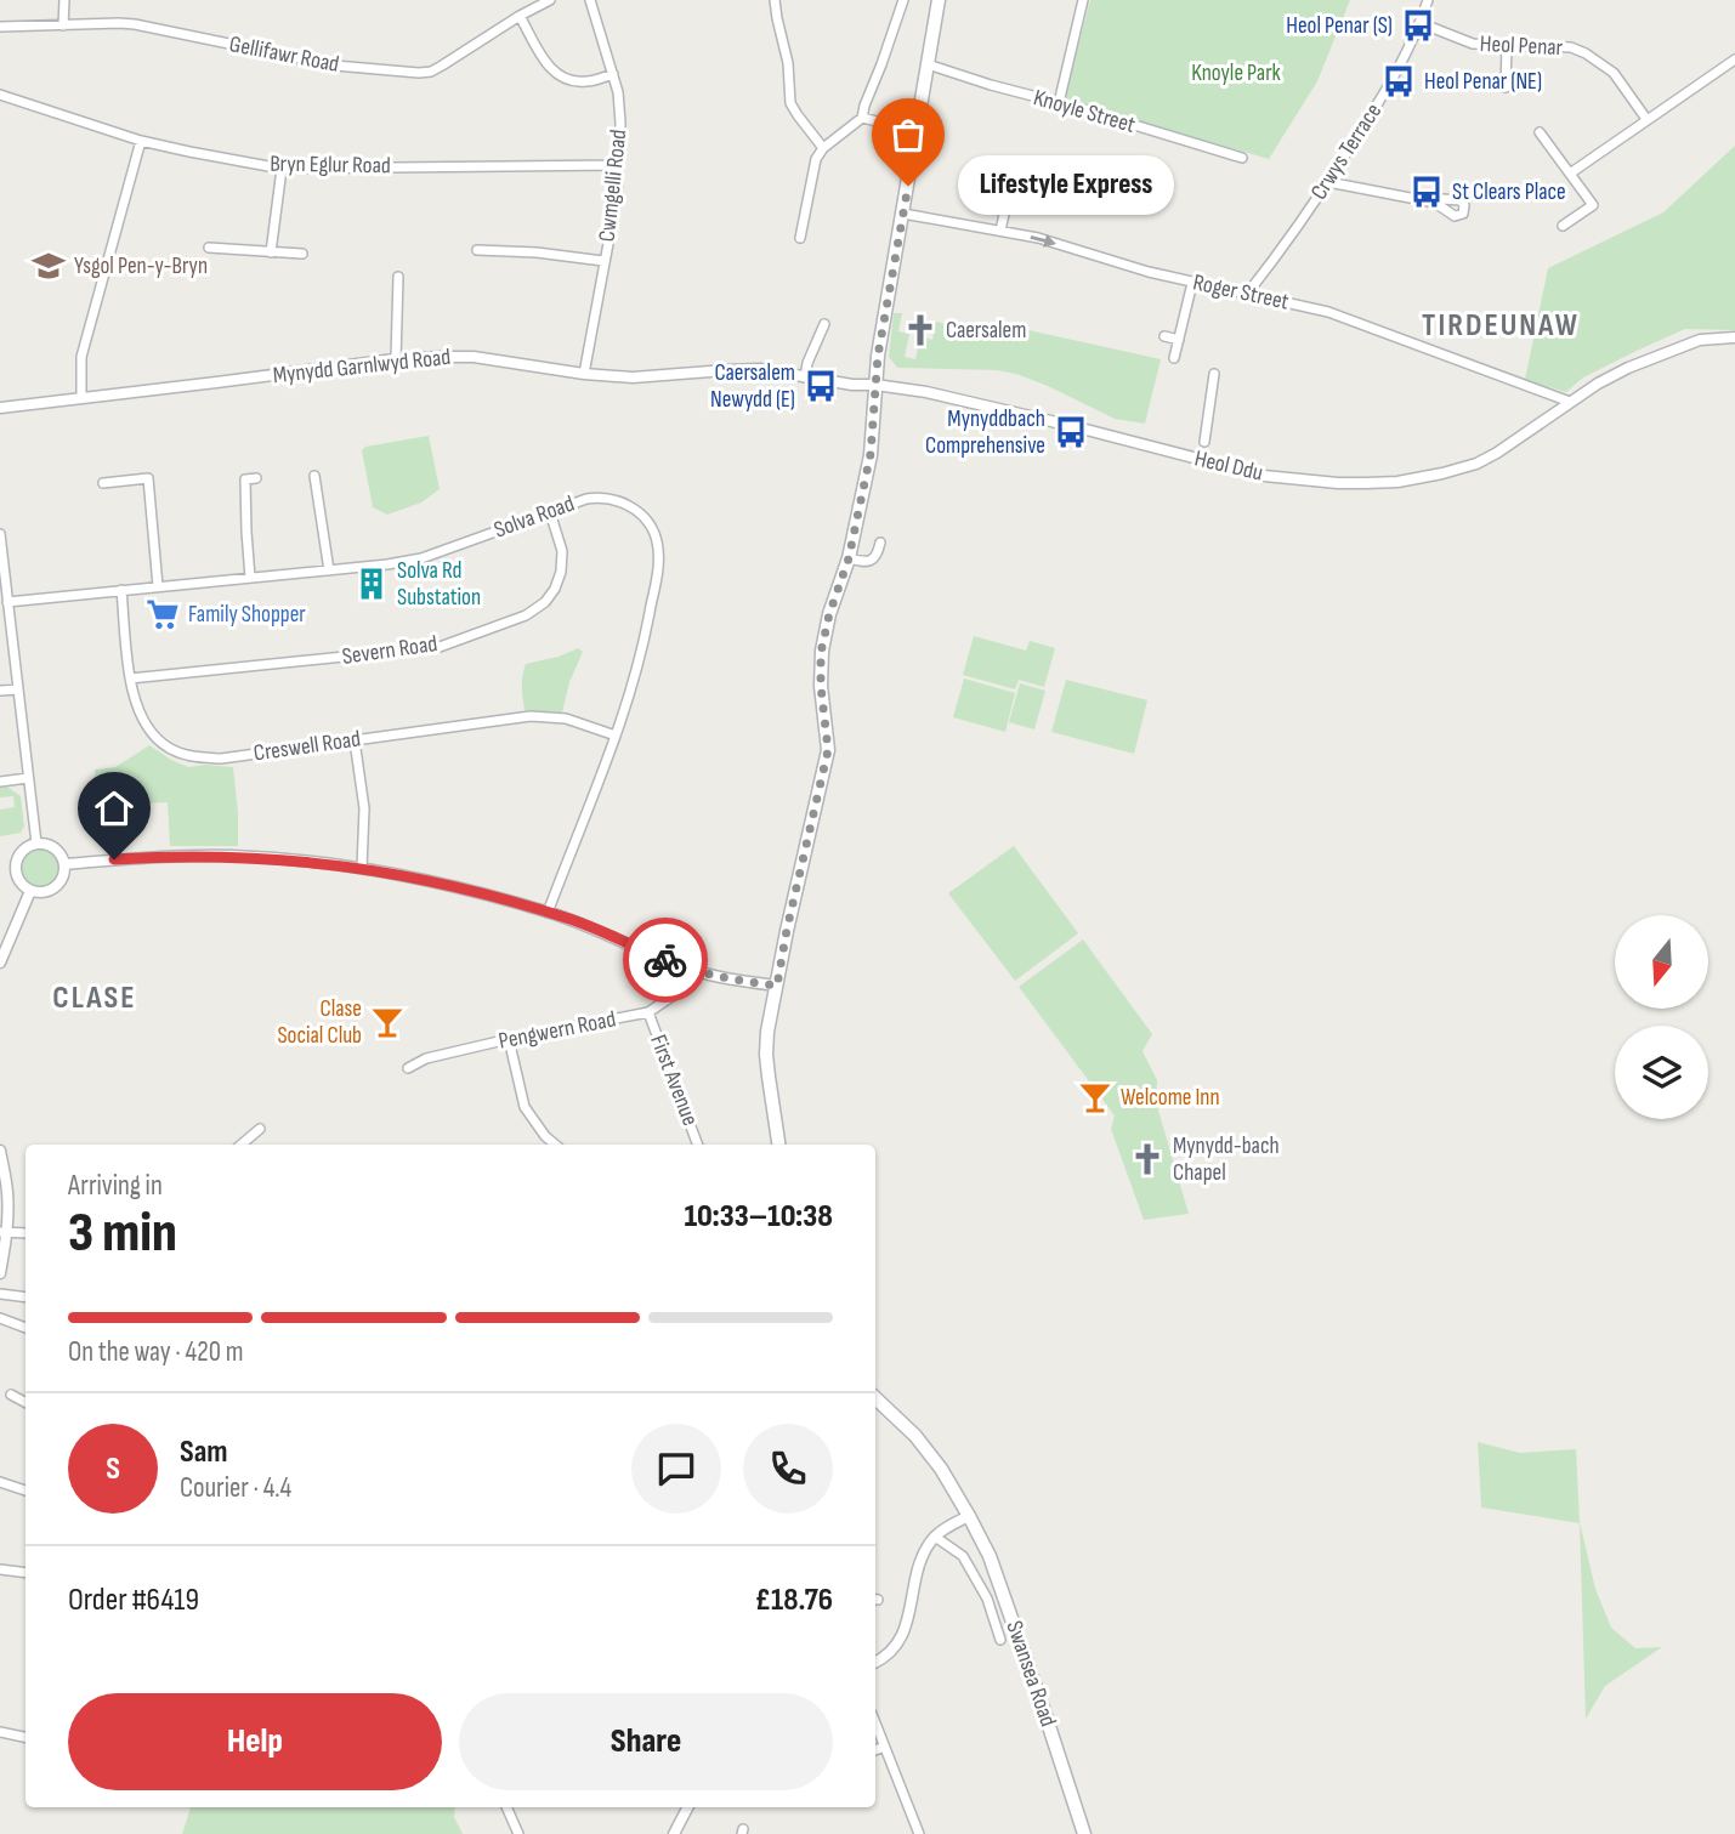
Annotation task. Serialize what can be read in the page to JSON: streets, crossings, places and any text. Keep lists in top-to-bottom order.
{
  "streets": {
    "main road": ["Swansea Road"],
    "street": [
      "Heol Penar",
      "Gellifawr Road",
      "Knoyle Street",
      "Crwys Terrace",
      "Bryn Eglur Road",
      "Cwmgelli Road",
      "Roger Street",
      "Mynydd Garnlwyd Road",
      "Heol Ddu",
      "Solva Road",
      "Severn Road",
      "Creswell Road",
      "Pengwern Road",
      "First Avenue"
    ]
  },
  "crossings": [
    ["Heol Penar", "Crwys Terrace"],
    ["Crwys Terrace", "Roger Street"],
    ["Bryn Eglur Road", "Cwmgelli Road"],
    ["Cwmgelli Road", "Mynydd Garnlwyd Road"],
    ["Roger Street", "Heol Ddu"],
    ["Mynydd Garnlwyd Road", "Heol Ddu"],
    ["Solva Road", "Severn Road"],
    ["Solva Road", "Creswell Road"],
    ["Severn Road", "Creswell Road"],
    ["Pengwern Road", "First Avenue"]
  ],
  "districts": ["TIRDEUNAW", "CLASE"],
  "parks": ["Knoyle Park"],
  "places": {
    "bus stop": [
      "Heol Penar (S)",
      "Heol Penar (NE)",
      "St Clears Place",
      "Caersalem Newydd (E)",
      "Mynyddbach Comprehensive"
    ],
    "other": ["Lifestyle Express"],
    "school or university": ["Ysgol Pen-y-Bryn"],
    "church": ["Caersalem", "Mynydd-bach Chapel"],
    "building": ["Solva Rd Substation"],
    "supermarket": ["Family Shopper"],
    "bar": ["Clase Social Club", "Welcome Inn"]
  },
  "north": "bottom",
  "page": {
    "bubble": "Lifestyle Express",
    "heading": ["3 min", "Arriving in", "10:33–10:38"],
    "panel": [
      "Sam",
      "Courier · 4.4",
      "Order #6419",
      "£18.76"
    ],
    "bar": "On the way · 420 m",
    "round": "S",
    "buttons": ["Help", "Share"]
  }
}
